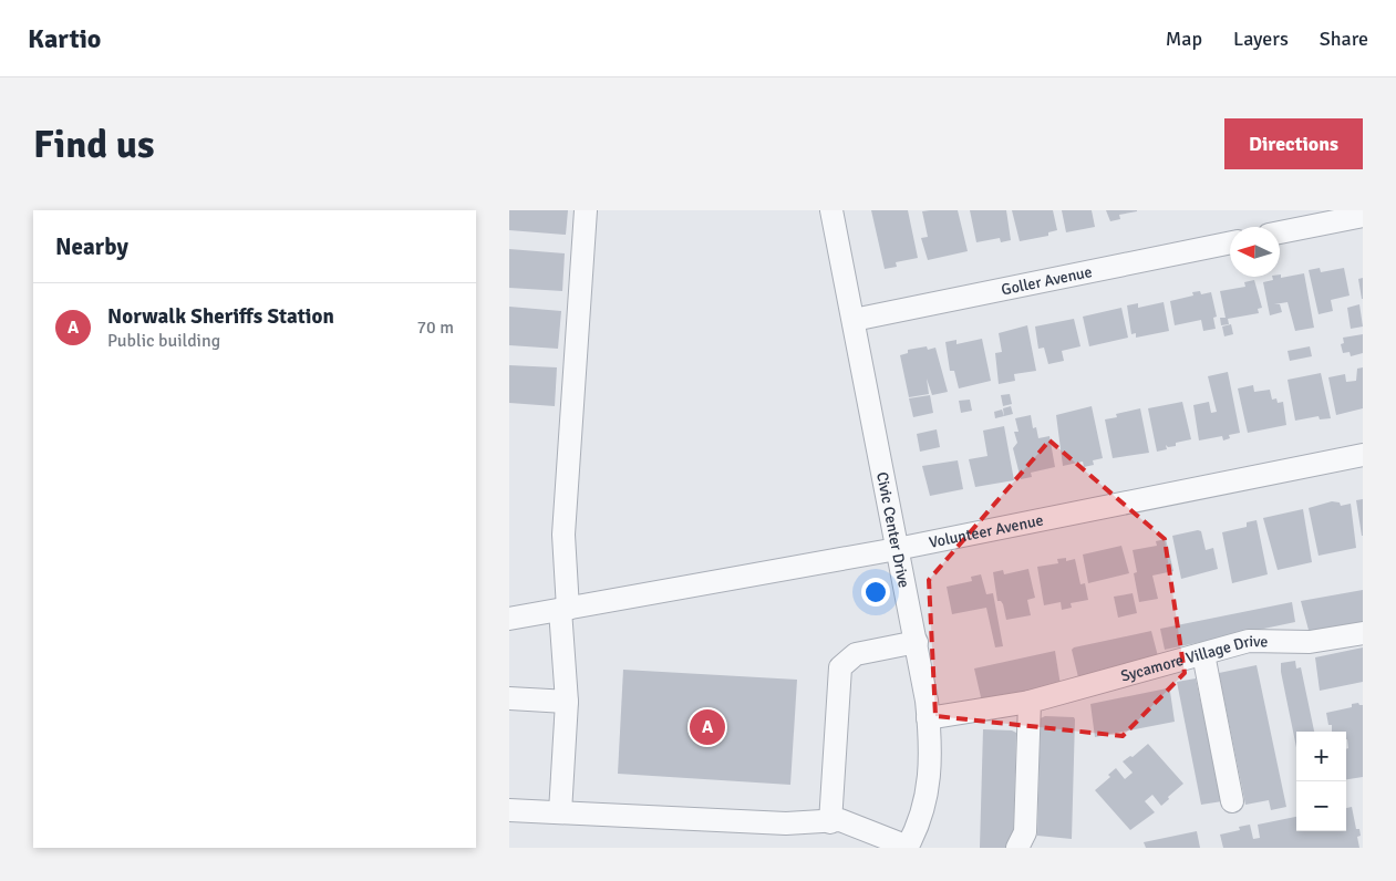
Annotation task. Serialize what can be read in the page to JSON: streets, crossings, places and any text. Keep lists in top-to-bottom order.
{
  "streets": {
    "street": [
      "Goller Avenue",
      "Civic Center Drive",
      "Volunteer Avenue",
      "Sycamore Village Drive"
    ]
  },
  "crossings": [
    ["Goller Avenue", "Civic Center Drive"],
    ["Civic Center Drive", "Volunteer Avenue"],
    ["Civic Center Drive", "Sycamore Village Drive"]
  ],
  "north": "left",
  "page": {
    "header": "Kartio",
    "nav": ["Map", "Layers", "Share"],
    "buttons": "Directions",
    "title": "Find us",
    "heading": "Nearby",
    "list": [
      {
        "mark": "A",
        "name": "Norwalk Sheriffs Station",
        "note": "Public building",
        "value": "70 m"
      }
    ],
    "pins": "A",
    "map_buttons": ["+", "−"]
  }
}
